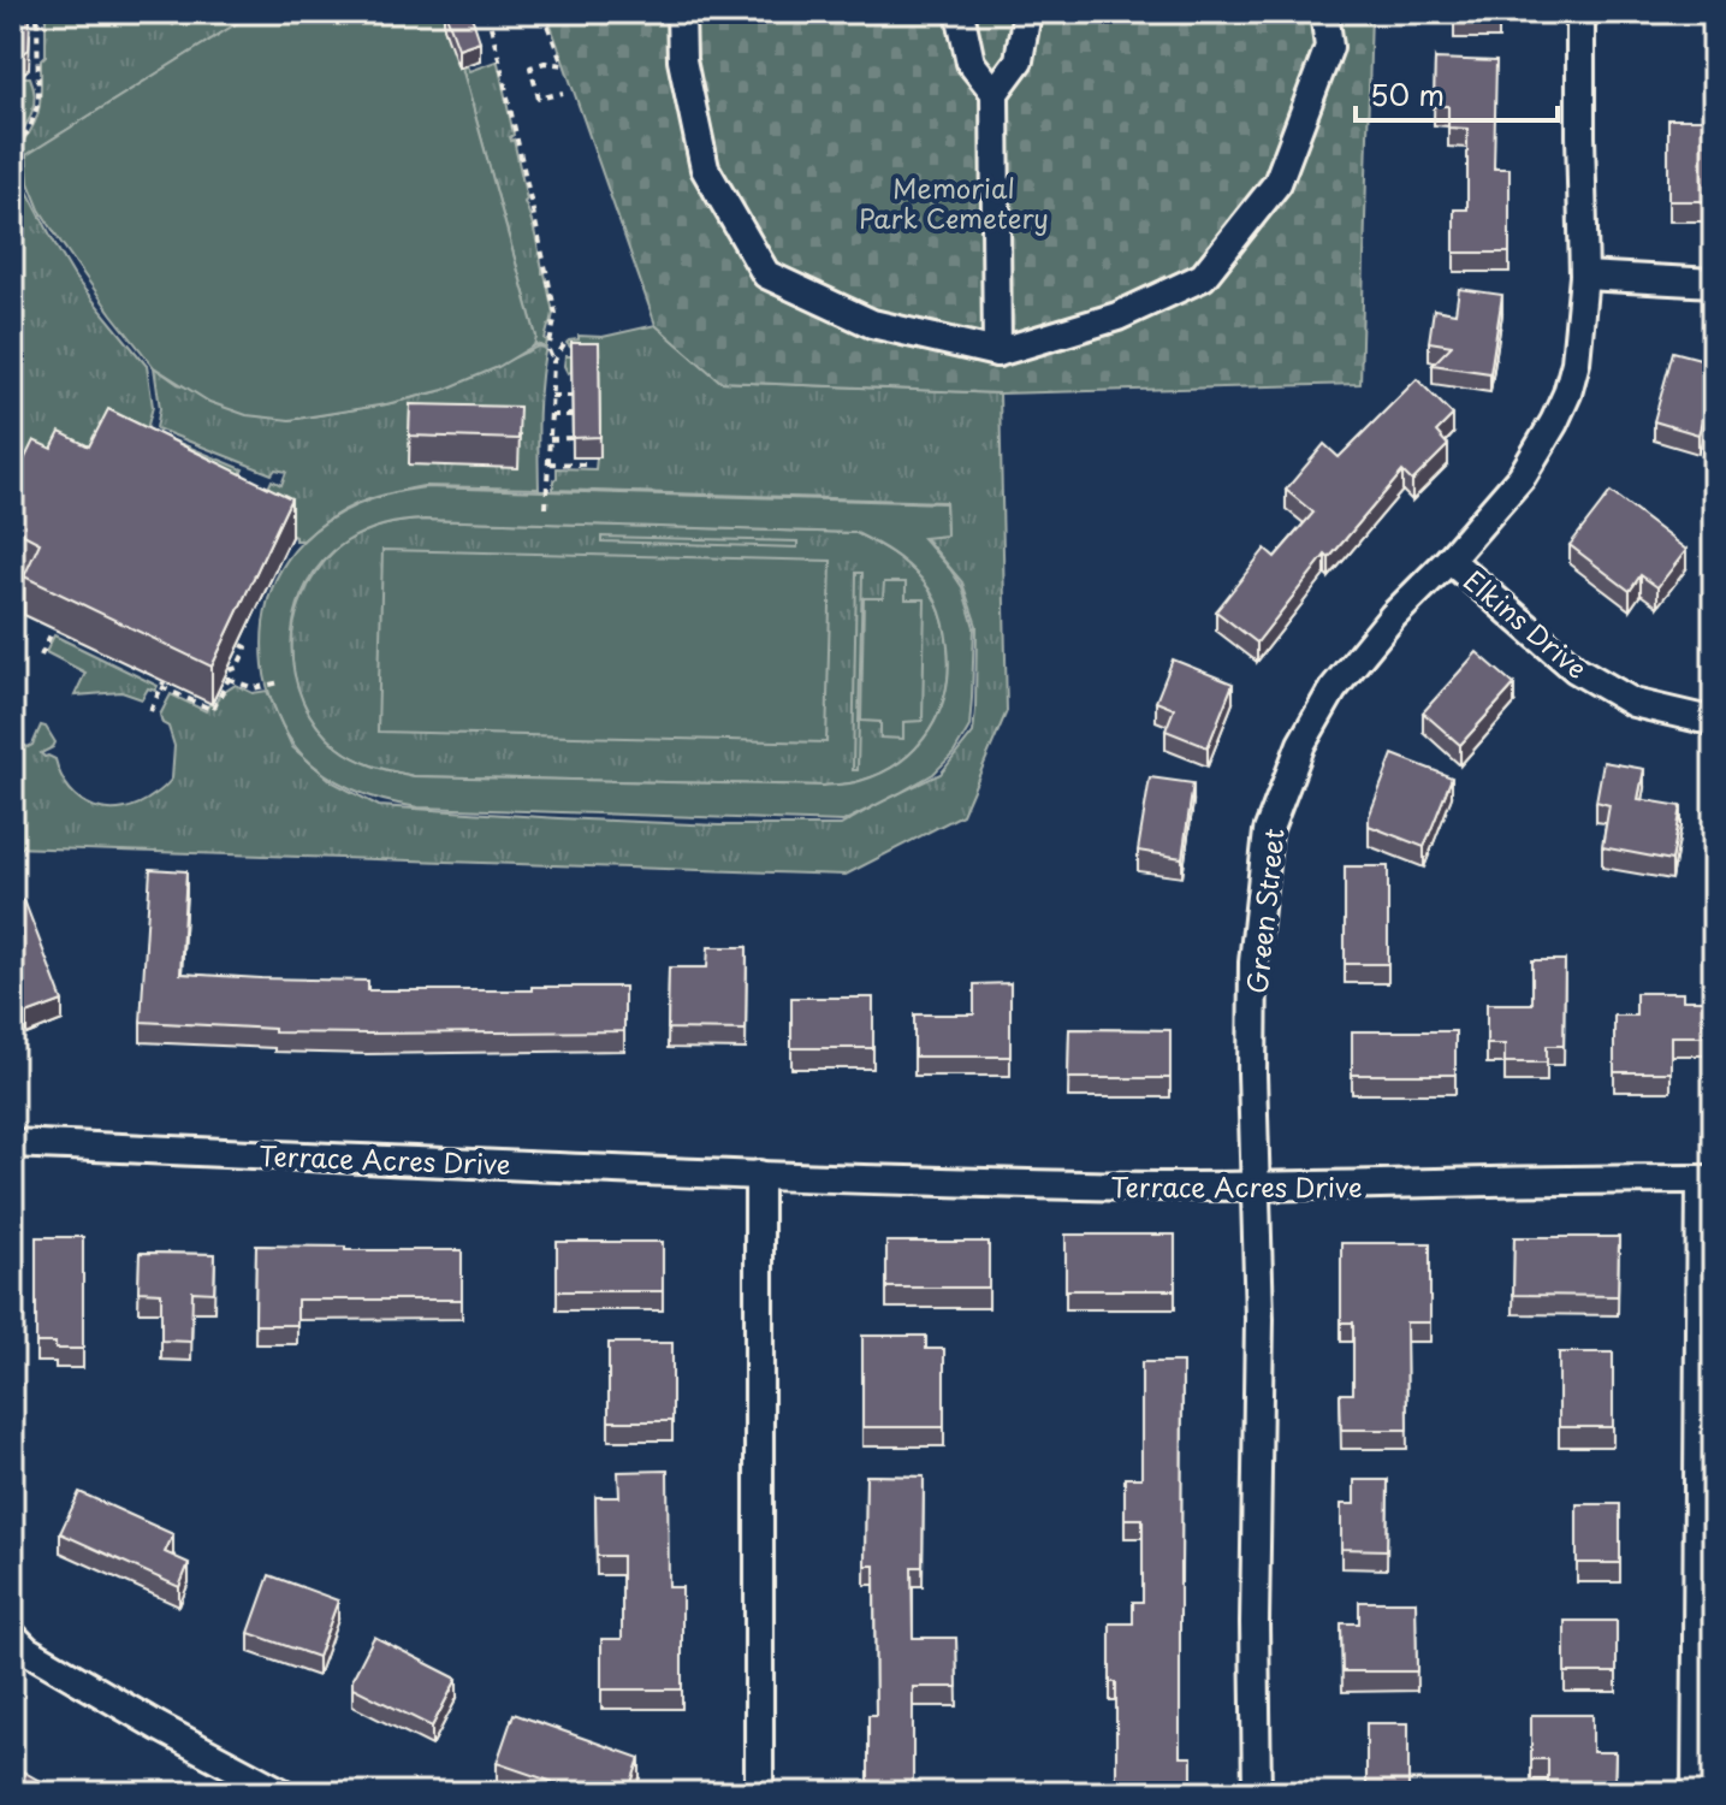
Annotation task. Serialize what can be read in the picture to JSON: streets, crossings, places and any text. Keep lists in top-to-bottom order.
{
  "streets": {
    "street": ["Elkins Drive", "Green Street", "Terrace Acres Drive"]
  },
  "crossings": [
    ["Elkins Drive", "Green Street"],
    ["Green Street", "Terrace Acres Drive"]
  ],
  "parks": ["Memorial Park Cemetery"],
  "scale_bar": "50 m"
}
